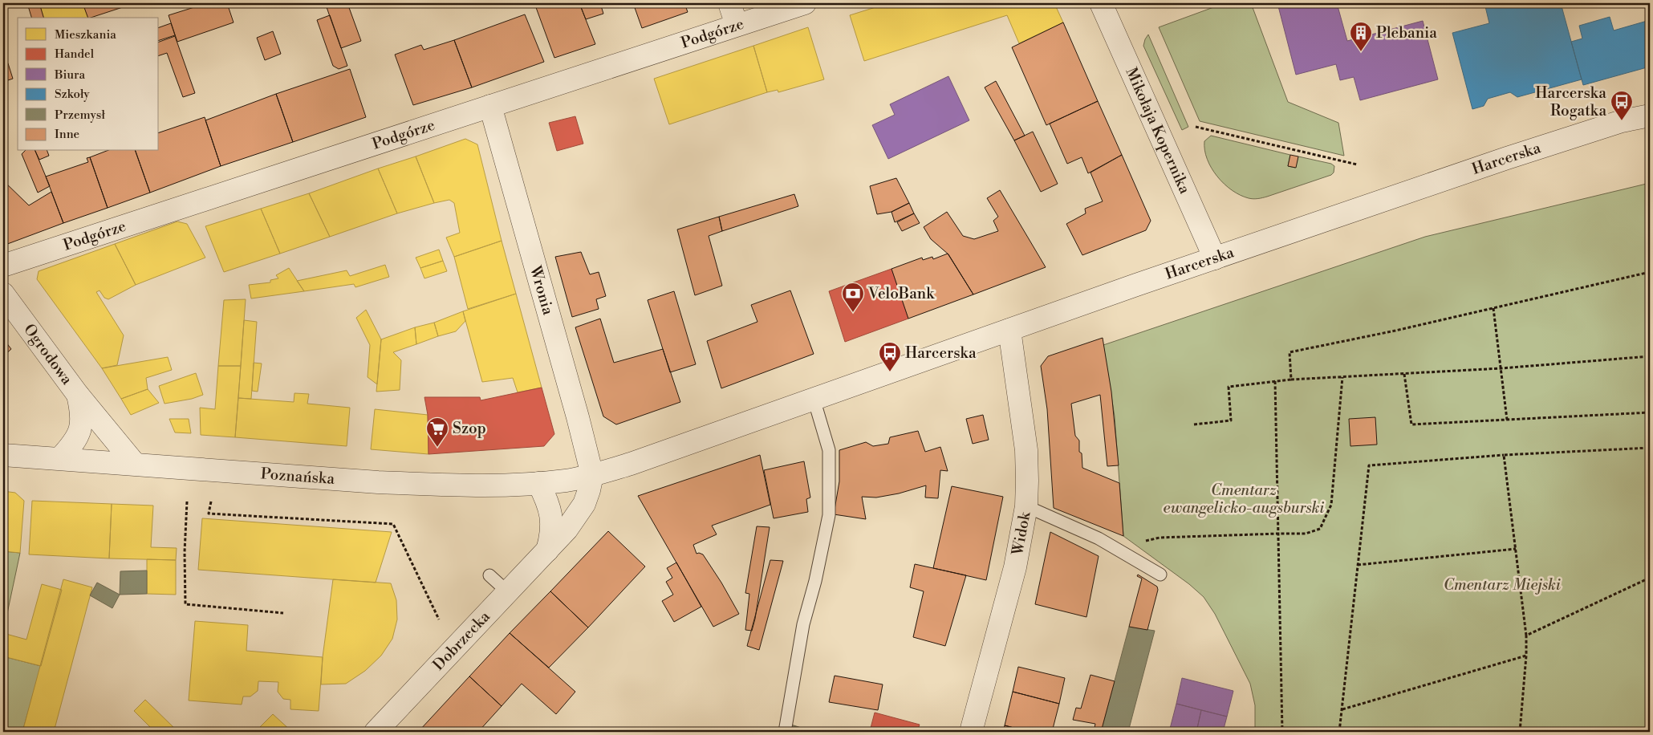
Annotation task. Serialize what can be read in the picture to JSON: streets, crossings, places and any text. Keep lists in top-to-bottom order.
{
  "streets": {
    "street": [
      "Podgórze",
      "Mikołaja Kopernika",
      "Harcerska",
      "Wronia",
      "Ogrodowa",
      "Poznańska",
      "Widok",
      "Dobrzecka"
    ]
  },
  "crossings": [
    ["Podgórze", "Wronia"],
    ["Mikołaja Kopernika", "Harcerska"],
    ["Harcerska", "Wronia"],
    ["Harcerska", "Poznańska"],
    ["Harcerska", "Widok"],
    ["Harcerska", "Dobrzecka"],
    ["Wronia", "Poznańska"],
    ["Wronia", "Dobrzecka"],
    ["Ogrodowa", "Poznańska"],
    ["Poznańska", "Dobrzecka"]
  ],
  "parks": ["Cmentarz ewangelicko-augsburski", "Cmentarz Miejski"],
  "places": {
    "building": ["Plebania"],
    "bus stop": ["Harcerska Rogatka", "Harcerska"],
    "bank": ["VeloBank"],
    "supermarket": ["Szop"]
  },
  "legend": [
    "Mieszkania",
    "Handel",
    "Biura",
    "Szkoły",
    "Przemysł",
    "Inne"
  ]
}
